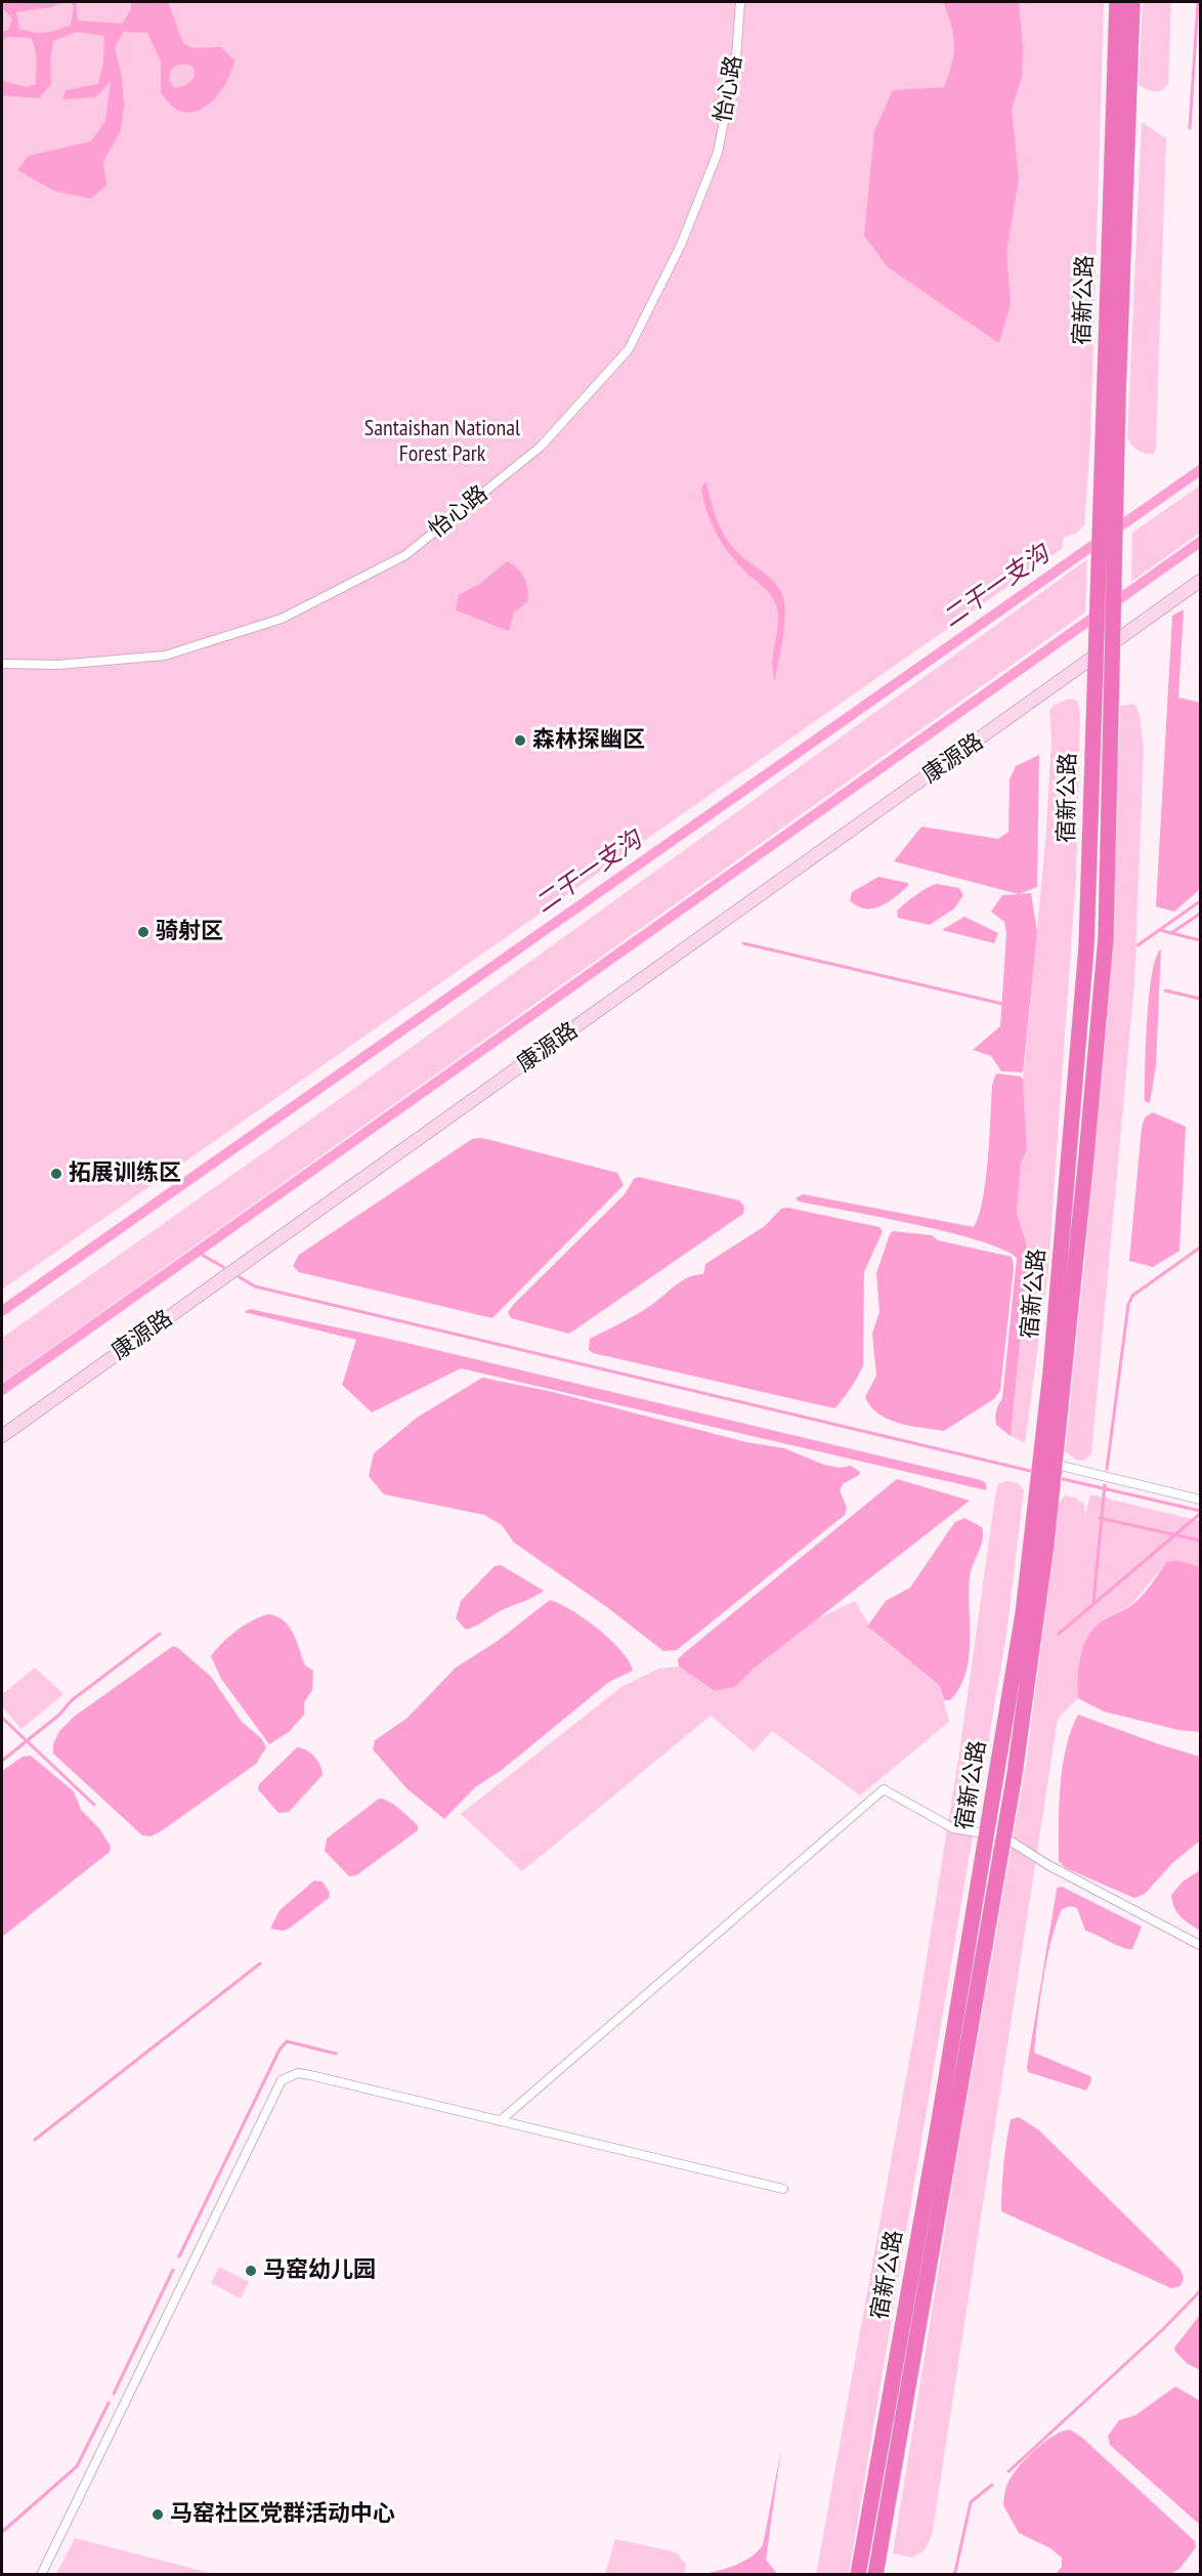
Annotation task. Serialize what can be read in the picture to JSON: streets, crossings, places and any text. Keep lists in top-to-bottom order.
{
  "streets": {
    "highway": ["宿新公路"],
    "street": ["怡心路", "康源路"]
  },
  "crossings": [
    ["宿新公路", "康源路"]
  ],
  "water": ["二干一支沟"],
  "parks": ["Santaishan National Forest Park"],
  "places": [
    "森林探幽区",
    "骑射区",
    "拓展训练区",
    "马窑幼儿园",
    "马窑社区党群活动中心"
  ]
}
